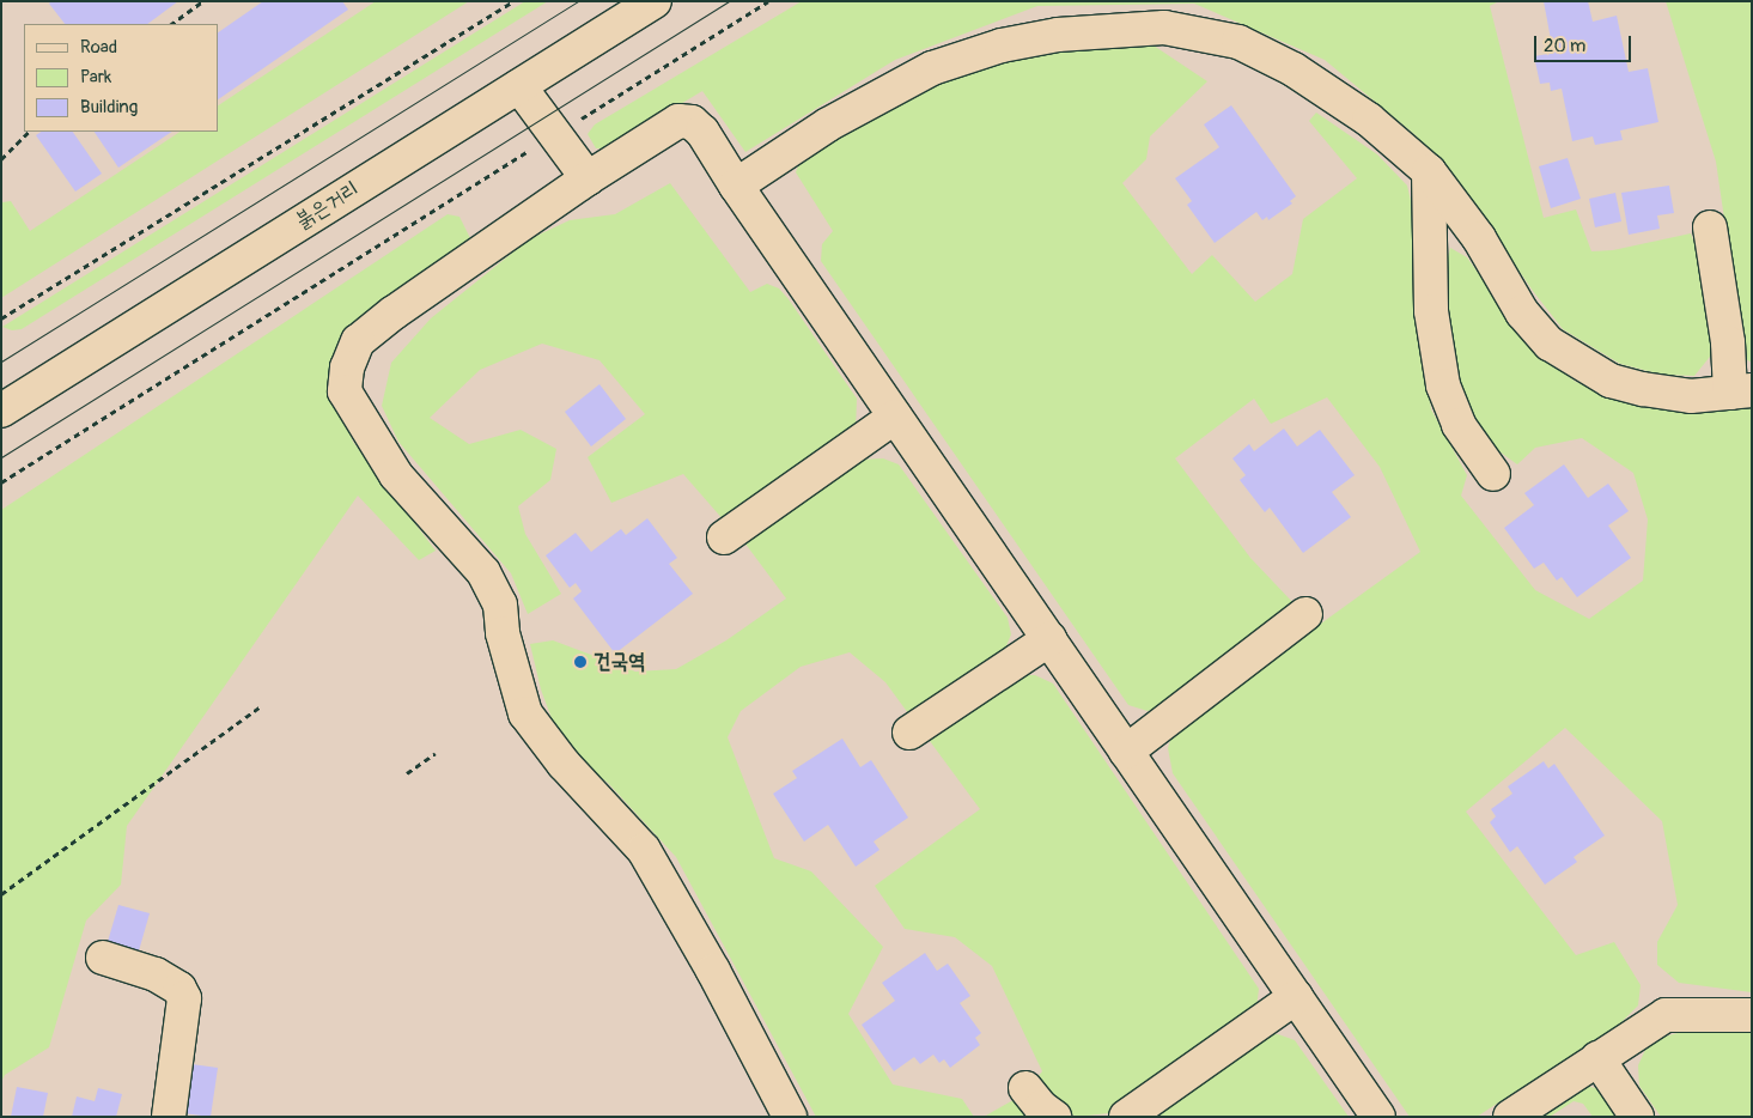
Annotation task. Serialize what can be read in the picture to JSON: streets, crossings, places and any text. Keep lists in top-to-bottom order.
{
  "streets": {
    "main road": ["붉은거리"]
  },
  "places": ["건국역"],
  "legend": ["Road", "Park", "Building"],
  "scale_bar": "20 m"
}
